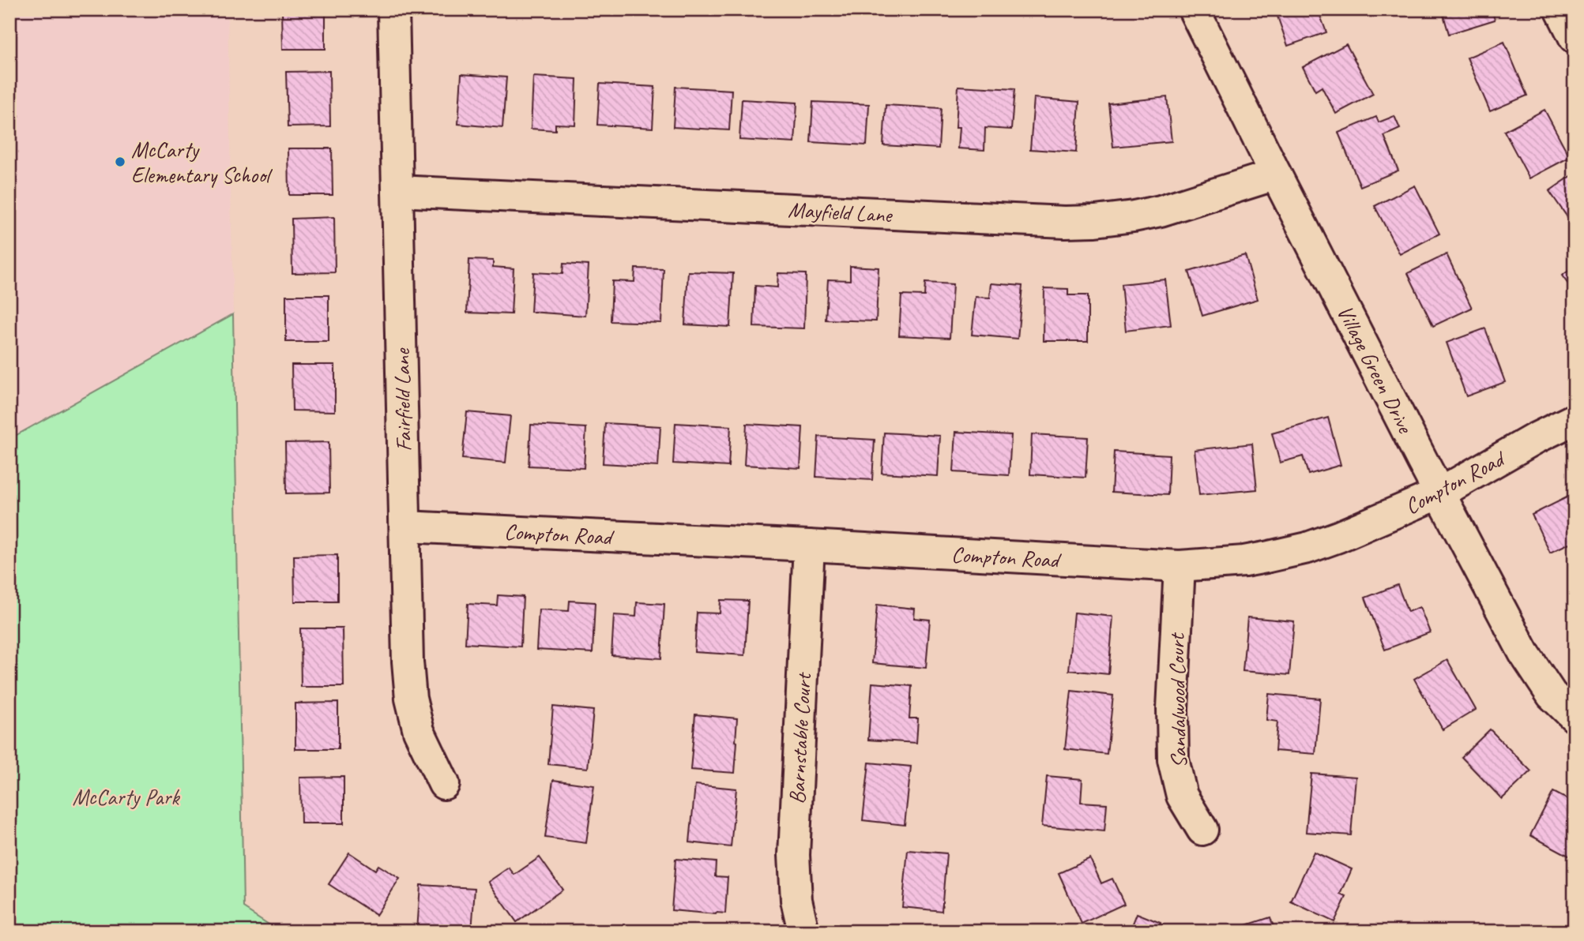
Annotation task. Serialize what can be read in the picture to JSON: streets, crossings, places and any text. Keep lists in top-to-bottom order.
{
  "streets": {
    "street": [
      "Mayfield Lane",
      "Village Green Drive",
      "Fairfield Lane",
      "Compton Road",
      "Sandalwood Court",
      "Barnstable Court"
    ]
  },
  "crossings": [
    ["Mayfield Lane", "Village Green Drive"],
    ["Mayfield Lane", "Fairfield Lane"],
    ["Village Green Drive", "Compton Road"],
    ["Fairfield Lane", "Compton Road"],
    ["Compton Road", "Sandalwood Court"],
    ["Compton Road", "Barnstable Court"]
  ],
  "parks": ["McCarty Park"],
  "places": ["McCarty Elementary School"]
}
